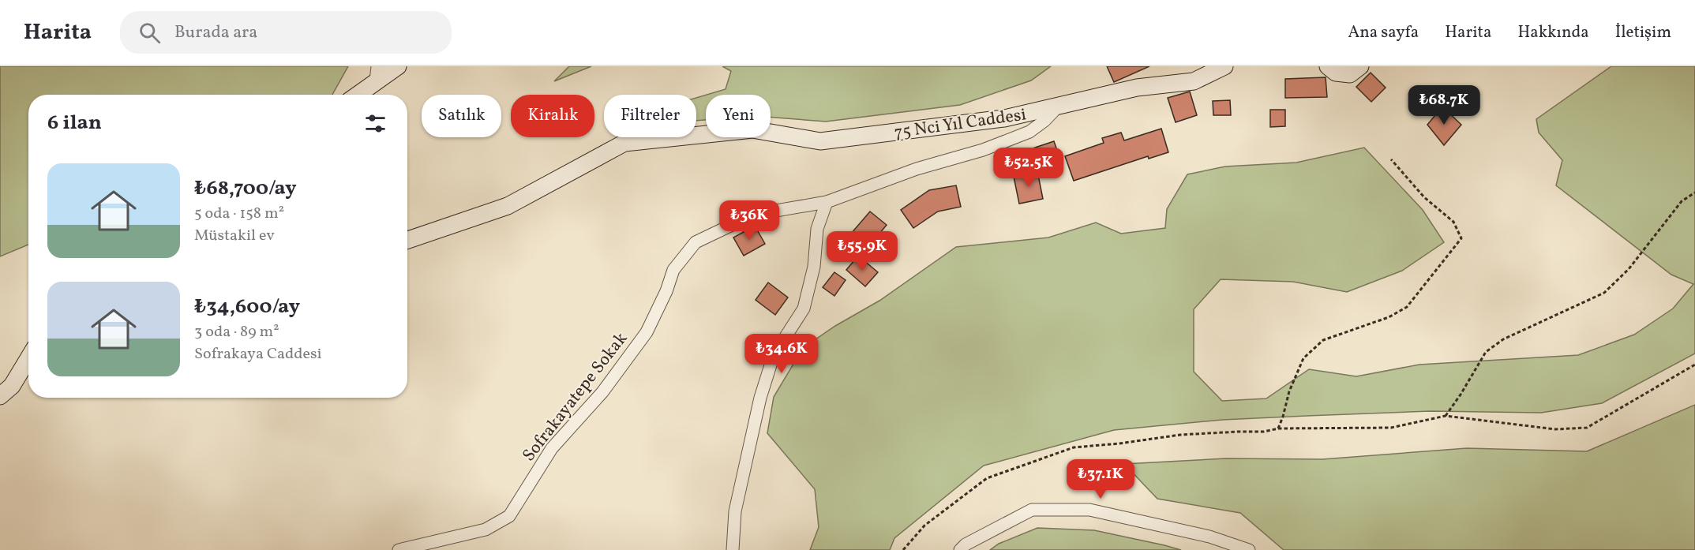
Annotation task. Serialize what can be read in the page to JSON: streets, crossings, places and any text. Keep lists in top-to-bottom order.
{
  "streets": {
    "street": ["75 Nci Yıl Caddesi", "Sofrakayatepe Sokak"]
  },
  "crossings": [
    ["75 Nci Yıl Caddesi", "Sofrakayatepe Sokak"]
  ],
  "page": {
    "header": "Harita",
    "search": "Burada ara",
    "nav": [
      "Ana sayfa",
      "Harita",
      "Hakkında",
      "İletişim"
    ],
    "price": [
      "₺68.7K",
      "₺52.5K",
      "₺36K",
      "₺55.9K",
      "₺34.6K",
      "₺37.1K"
    ],
    "chip": [
      "Satılık",
      "Kiralık",
      "Filtreler",
      "Yeni"
    ],
    "heading": "6 ilan",
    "list": [
      {
        "name": "₺68,700/ay",
        "note": "5 oda · 158 m² · Müstakil ev"
      },
      {
        "name": "₺34,600/ay",
        "note": "3 oda · 89 m² · Sofrakaya Caddesi"
      }
    ]
  }
}
